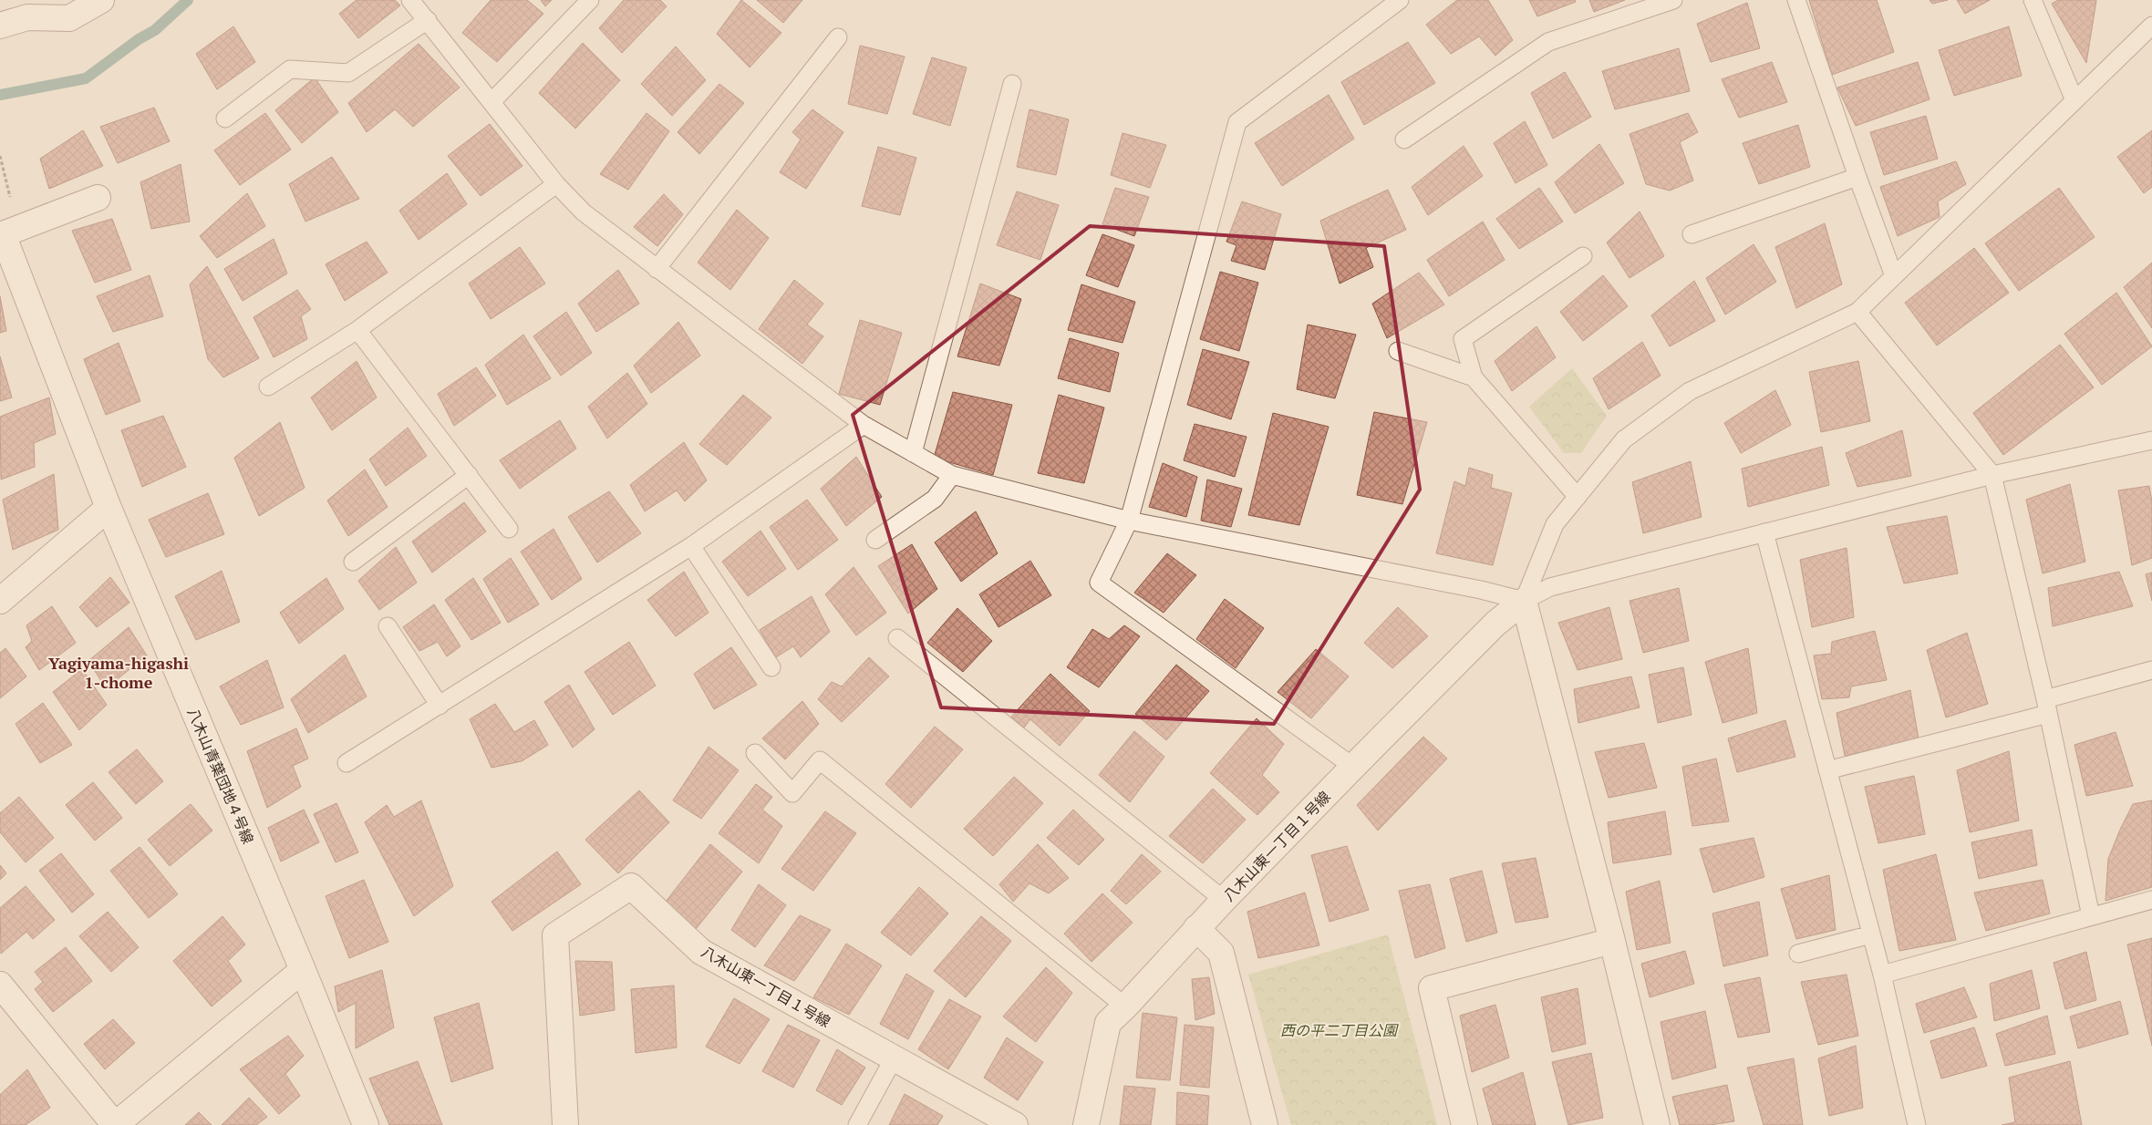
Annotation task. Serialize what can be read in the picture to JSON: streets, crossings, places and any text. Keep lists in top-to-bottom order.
{
  "streets": {
    "street": ["八木山青葉団地４号線", "八木山東一丁目１号線"]
  },
  "districts": ["Yagiyama-higashi 1-chome"],
  "parks": ["西の平二丁目公園"]
}
